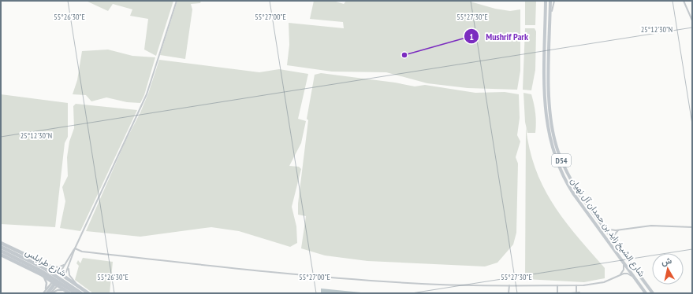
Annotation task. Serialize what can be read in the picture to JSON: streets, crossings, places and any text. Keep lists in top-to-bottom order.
{
  "streets": {
    "highway": ["D54", "شارع الشيخ زايد بن حمدان آل نهيان", "شارع طرابلس"]
  },
  "places": ["Mushrif Park"],
  "north": "top",
  "coordinates": [
    "55°26'30\"E",
    "55°27'00\"E",
    "55°27'30\"E",
    "25°12'30\"N"
  ]
}
